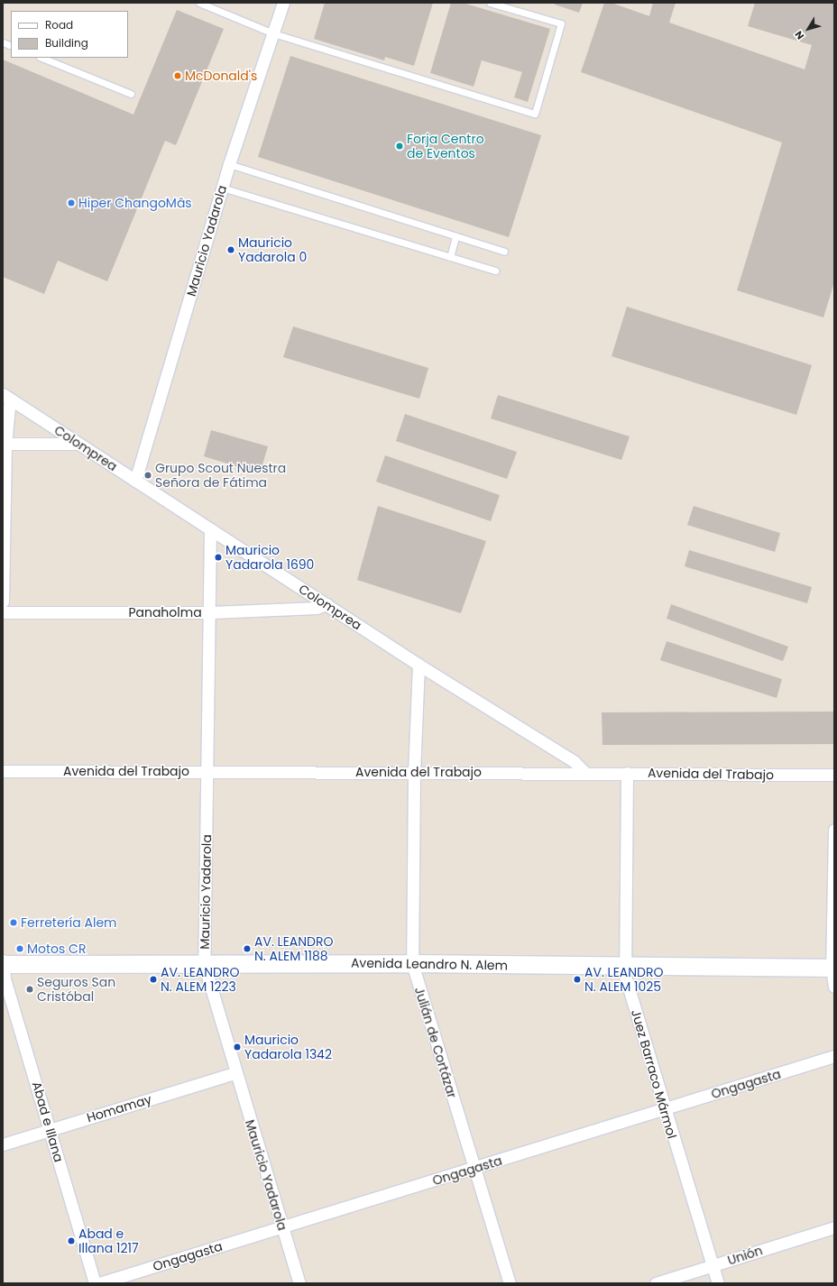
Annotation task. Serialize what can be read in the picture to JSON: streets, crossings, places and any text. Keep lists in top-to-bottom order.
{
  "streets": {
    "main road": ["Avenida Leandro N. Alem"],
    "street": [
      "Mauricio Yadarola",
      "Colomprea",
      "Panaholma",
      "Avenida del Trabajo",
      "Julián de Cortázar",
      "Juez Barraco Mármol",
      "Ongagasta",
      "Homamay",
      "Abad e Illana",
      "Unión"
    ]
  },
  "crossings": [
    ["Mauricio Yadarola", "Colomprea"],
    ["Mauricio Yadarola", "Panaholma"],
    ["Mauricio Yadarola", "Avenida del Trabajo"],
    ["Mauricio Yadarola", "Avenida Leandro N. Alem"],
    ["Mauricio Yadarola", "Ongagasta"],
    ["Mauricio Yadarola", "Homamay"],
    ["Colomprea", "Panaholma"],
    ["Colomprea", "Avenida del Trabajo"],
    ["Colomprea", "Julián de Cortázar"],
    ["Avenida del Trabajo", "Julián de Cortázar"],
    ["Avenida del Trabajo", "Juez Barraco Mármol"],
    ["Avenida Leandro N. Alem", "Julián de Cortázar"],
    ["Avenida Leandro N. Alem", "Juez Barraco Mármol"],
    ["Avenida Leandro N. Alem", "Abad e Illana"],
    ["Julián de Cortázar", "Ongagasta"],
    ["Juez Barraco Mármol", "Ongagasta"],
    ["Juez Barraco Mármol", "Unión"],
    ["Homamay", "Abad e Illana"]
  ],
  "places": [
    "McDonald's",
    "Forja Centro de Eventos",
    "Hiper ChangoMâs",
    "Mauricio Yadarola 0",
    "Grupo Scout Nuestra Señora de Fátima",
    "Mauricio Yadarola 1690",
    "Ferretería Alem",
    "Motos CR",
    "AV. LEANDRO N. ALEM 1188",
    "AV. LEANDRO N. ALEM 1223",
    "AV. LEANDRO N. ALEM 1025",
    "Seguros San Cristóbal",
    "Mauricio Yadarola 1342",
    "Abad e Illana 1217"
  ],
  "legend": ["Road", "Building"],
  "north": "bottom left"
}
